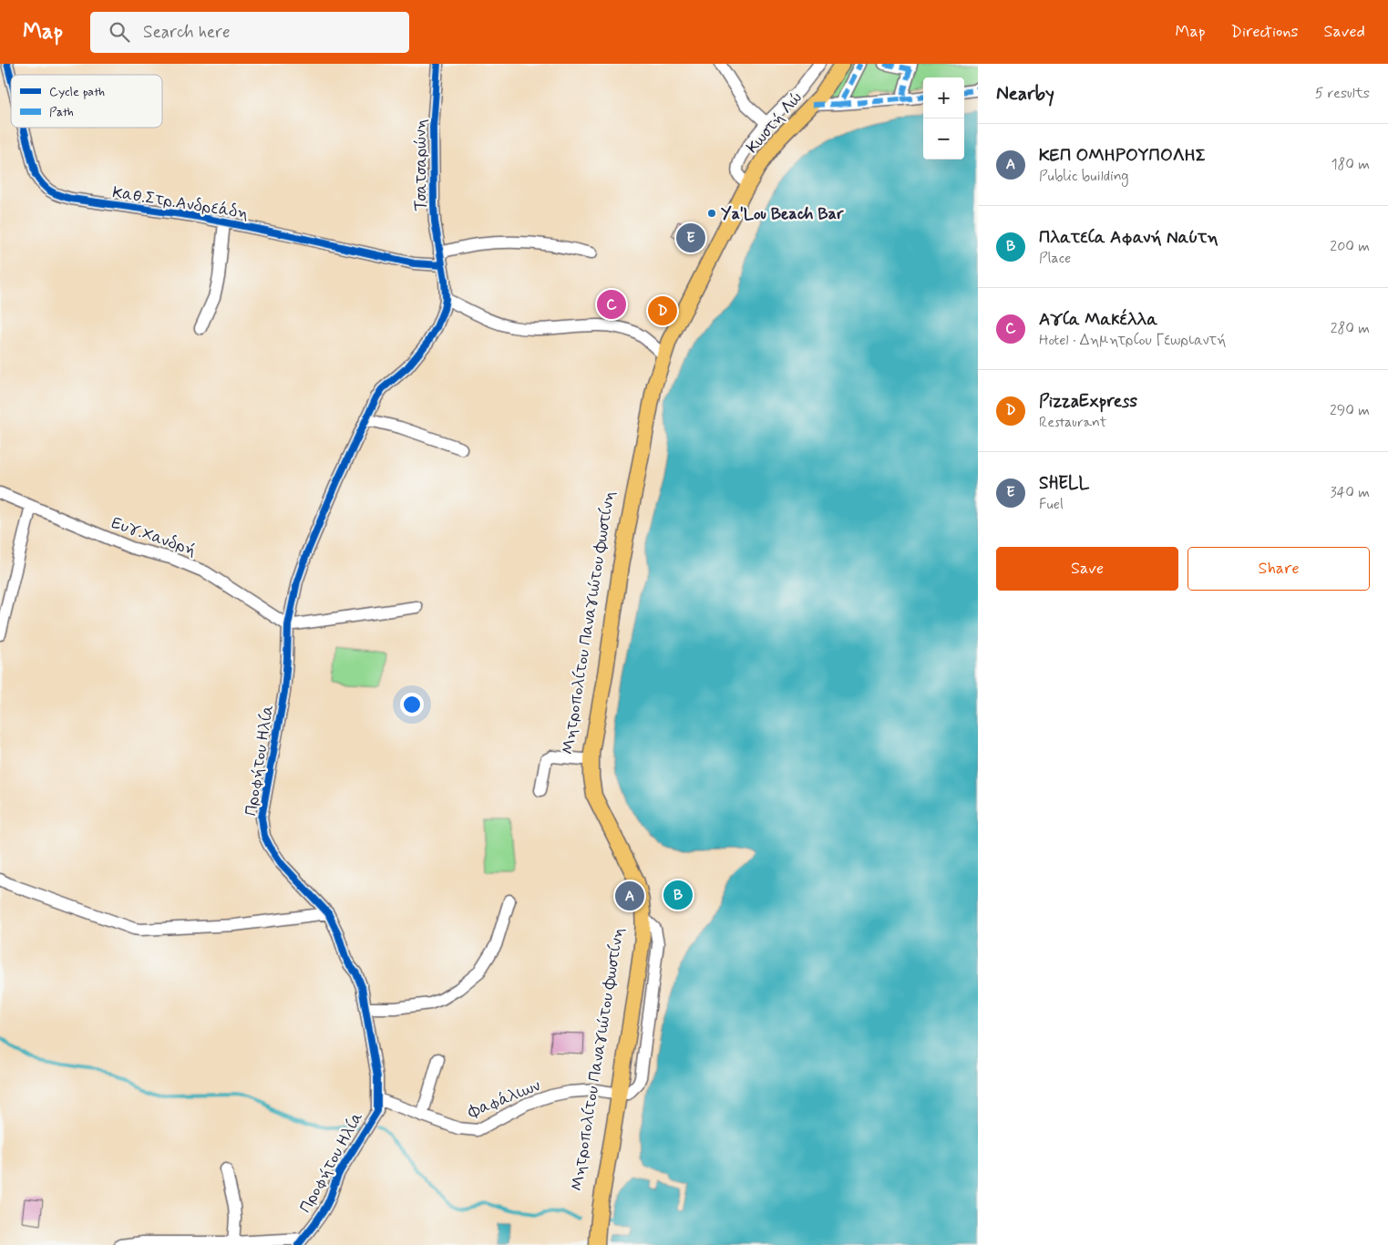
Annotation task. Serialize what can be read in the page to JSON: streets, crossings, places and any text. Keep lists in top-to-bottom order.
{
  "streets": {
    "main road": ["Κωστή Λώ", "Μητροπολίτου Παναγιώτου Φωστίνη"],
    "street": [
      "Τσατσαρώνη",
      "Καθ.Στρ.Ανδρεάδη",
      "Ευγ.Χανδρή",
      "Προφήτου Ηλία",
      "Φαφάλιων"
    ]
  },
  "crossings": [
    ["Κωστή Λώ", "Μητροπολίτου Παναγιώτου Φωστίνη"],
    ["Τσατσαρώνη", "Καθ.Στρ.Ανδρεάδη"],
    ["Τσατσαρώνη", "Προφήτου Ηλία"],
    ["Καθ.Στρ.Ανδρεάδη", "Προφήτου Ηλία"],
    ["Ευγ.Χανδρή", "Προφήτου Ηλία"],
    ["Μητροπολίτου Παναγιώτου Φωστίνη", "Φαφάλιων"],
    ["Προφήτου Ηλία", "Φαφάλιων"]
  ],
  "places": ["Ya'Lou Beach Bar"],
  "legend": ["Cycle path", "Path"],
  "page": {
    "header": "Map",
    "search": "Search here",
    "nav": ["Map", "Directions", "Saved"],
    "heading": ["Nearby", "5 results"],
    "map_buttons": ["+", "−"],
    "list": [
      {
        "mark": "A",
        "name": "ΚΕΠ ΟΜΗΡΟΥΠΟΛΗΣ",
        "note": "Public building",
        "value": "180 m"
      },
      {
        "mark": "B",
        "name": "Πλατεία Αφανή Ναύτη",
        "note": "Place",
        "value": "200 m"
      },
      {
        "mark": "C",
        "name": "Αγία Μακέλλα",
        "note": "Hotel · Δημητρίου Γεωριαντή",
        "value": "280 m"
      },
      {
        "mark": "D",
        "name": "PizzaExpress",
        "note": "Restaurant",
        "value": "290 m"
      },
      {
        "mark": "E",
        "name": "SHELL",
        "note": "Fuel",
        "value": "340 m"
      }
    ],
    "pins": [
      "E",
      "C",
      "D",
      "B",
      "A"
    ],
    "buttons": ["Save", "Share"]
  }
}
